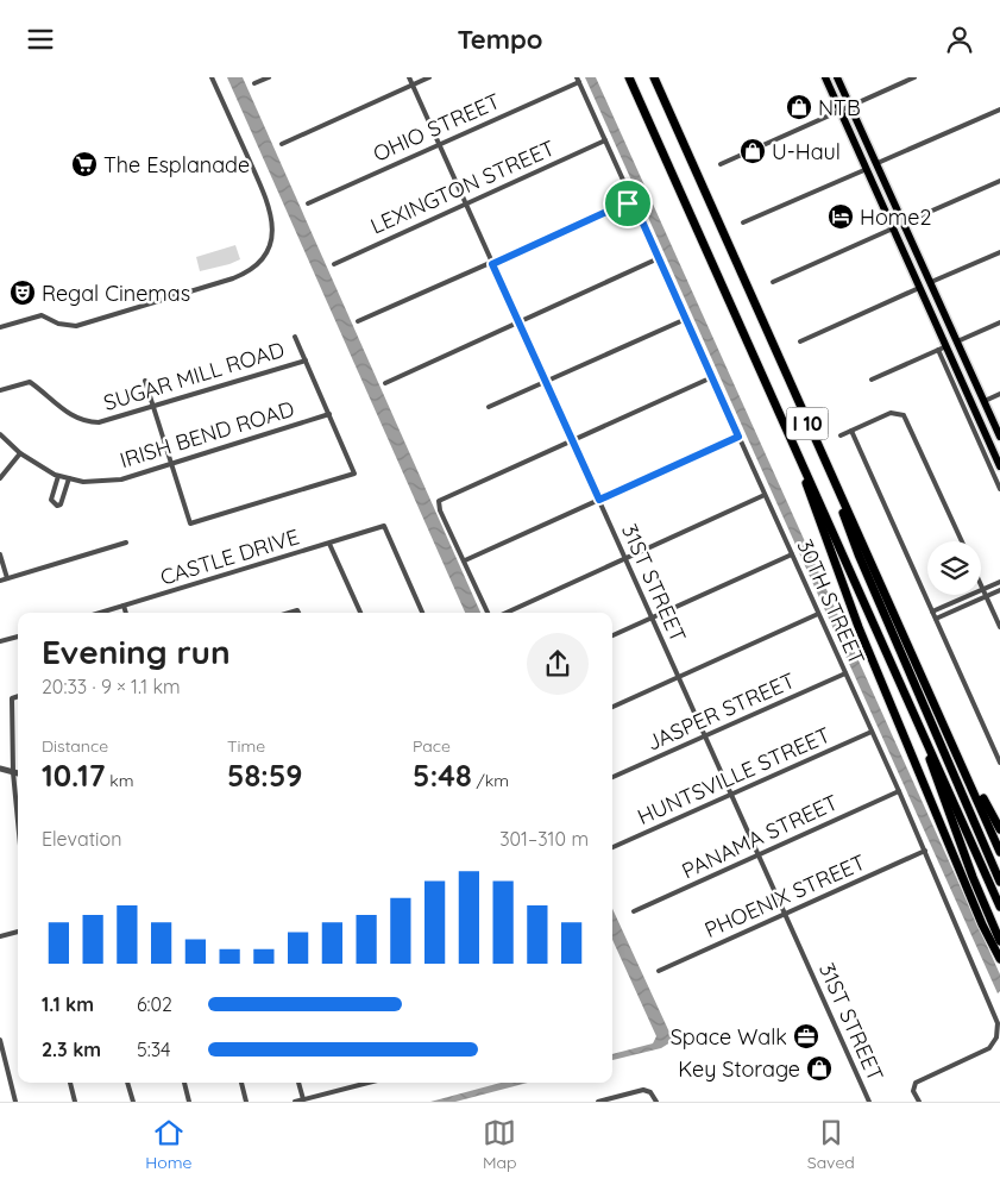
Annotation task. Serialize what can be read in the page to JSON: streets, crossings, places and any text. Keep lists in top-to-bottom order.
{
  "streets": {
    "highway": ["I 10"],
    "street": [
      "OHIO STREET",
      "LEXINGTON STREET",
      "SUGAR MILL ROAD",
      "IRISH BEND ROAD",
      "CASTLE DRIVE",
      "31ST STREET",
      "30TH STREET",
      "JASPER STREET",
      "HUNTSVILLE STREET",
      "PANAMA STREET",
      "PHOENIX STREET"
    ]
  },
  "crossings": [
    ["OHIO STREET", "31ST STREET"],
    ["OHIO STREET", "30TH STREET"],
    ["LEXINGTON STREET", "31ST STREET"],
    ["LEXINGTON STREET", "30TH STREET"],
    ["31ST STREET", "JASPER STREET"],
    ["31ST STREET", "HUNTSVILLE STREET"],
    ["31ST STREET", "PANAMA STREET"],
    ["31ST STREET", "PHOENIX STREET"],
    ["30TH STREET", "JASPER STREET"],
    ["30TH STREET", "HUNTSVILLE STREET"],
    ["30TH STREET", "PANAMA STREET"],
    ["30TH STREET", "PHOENIX STREET"]
  ],
  "places": {
    "shop": ["NTB", "U-Haul", "Key Storage"],
    "supermarket": ["The Esplanade"],
    "hotel": ["Home2"],
    "theatre": ["Regal Cinemas"],
    "office": ["Space Walk"]
  },
  "page": {
    "header": "Tempo",
    "heading": ["Evening run", "20:33 · 9 × 1.1 km"],
    "stats": [
      ["Distance", "10.17 km"],
      ["Time", "58:59"],
      ["Pace", "5:48 /km"]
    ],
    "chart": ["Elevation", "301–310 m"],
    "list": [
      {
        "name": "1.1 km",
        "note": "6:02"
      },
      {
        "name": "2.3 km",
        "note": "5:34"
      }
    ],
    "tabs": ["Home", "Map", "Saved"]
  }
}
